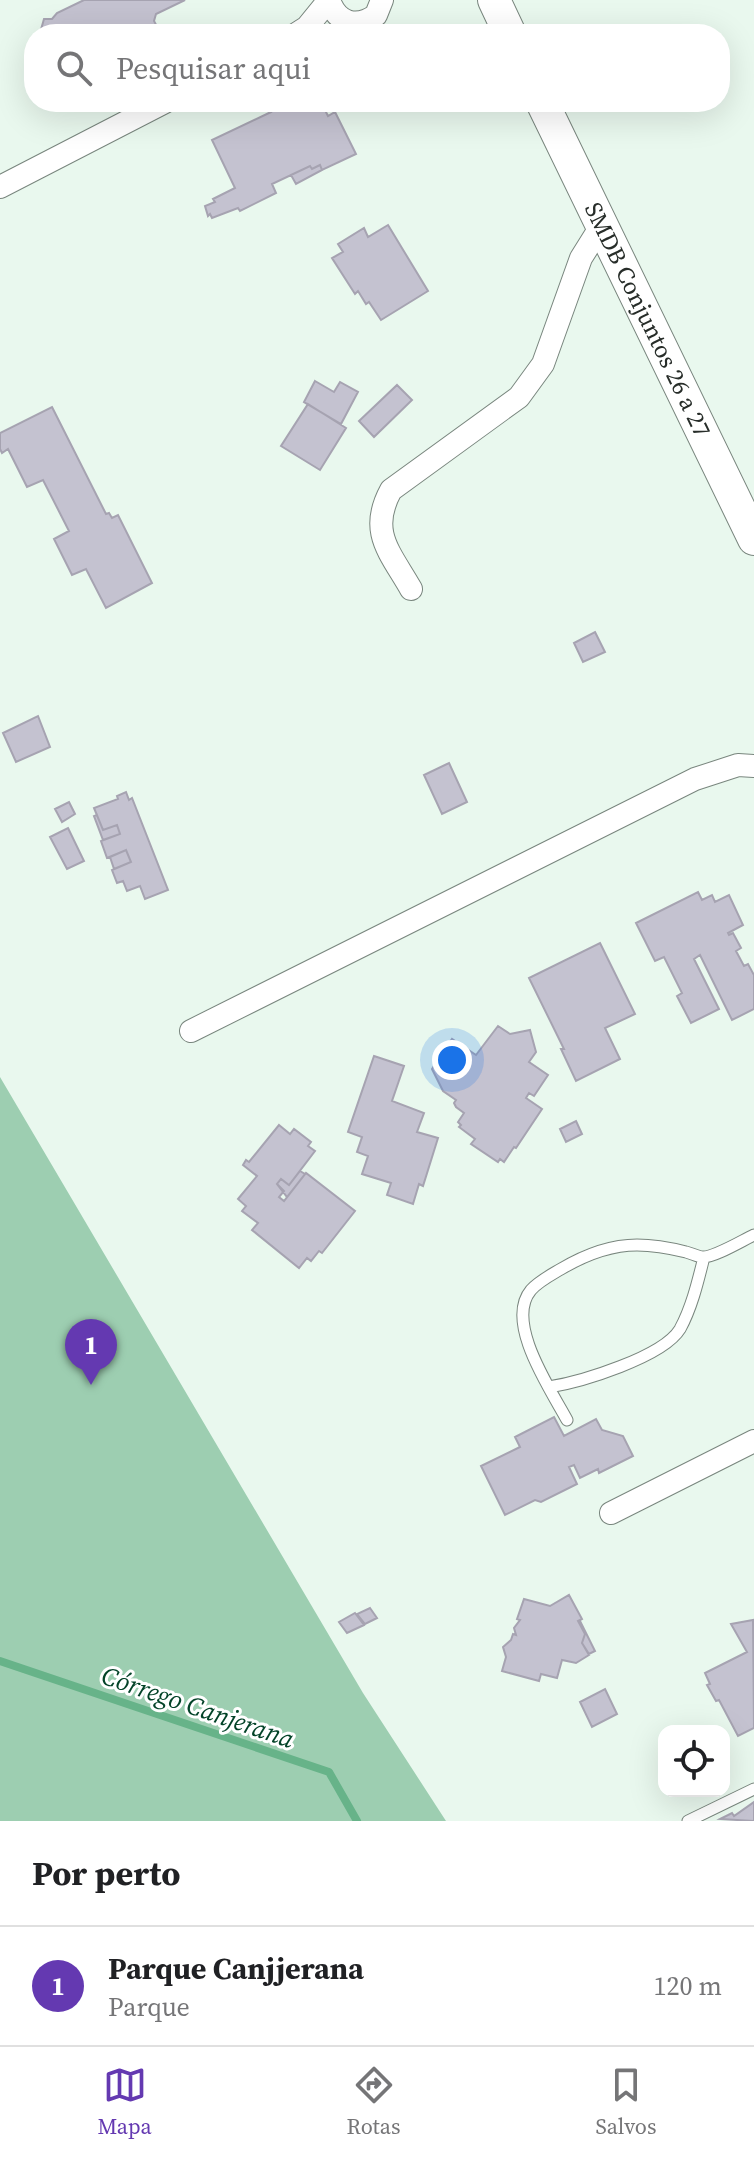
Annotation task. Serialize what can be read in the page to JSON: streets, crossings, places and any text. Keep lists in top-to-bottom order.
{
  "streets": {
    "street": ["SMDB Conjuntos 26 a 27"]
  },
  "water": ["Córrego Canjerana"],
  "page": {
    "search": "Pesquisar aqui",
    "pins": "1",
    "heading": "Por perto",
    "list": [
      {
        "mark": "1",
        "name": "Parque Canjjerana",
        "note": "Parque",
        "value": "120 m"
      }
    ],
    "nav": ["Mapa", "Rotas", "Salvos"]
  }
}
